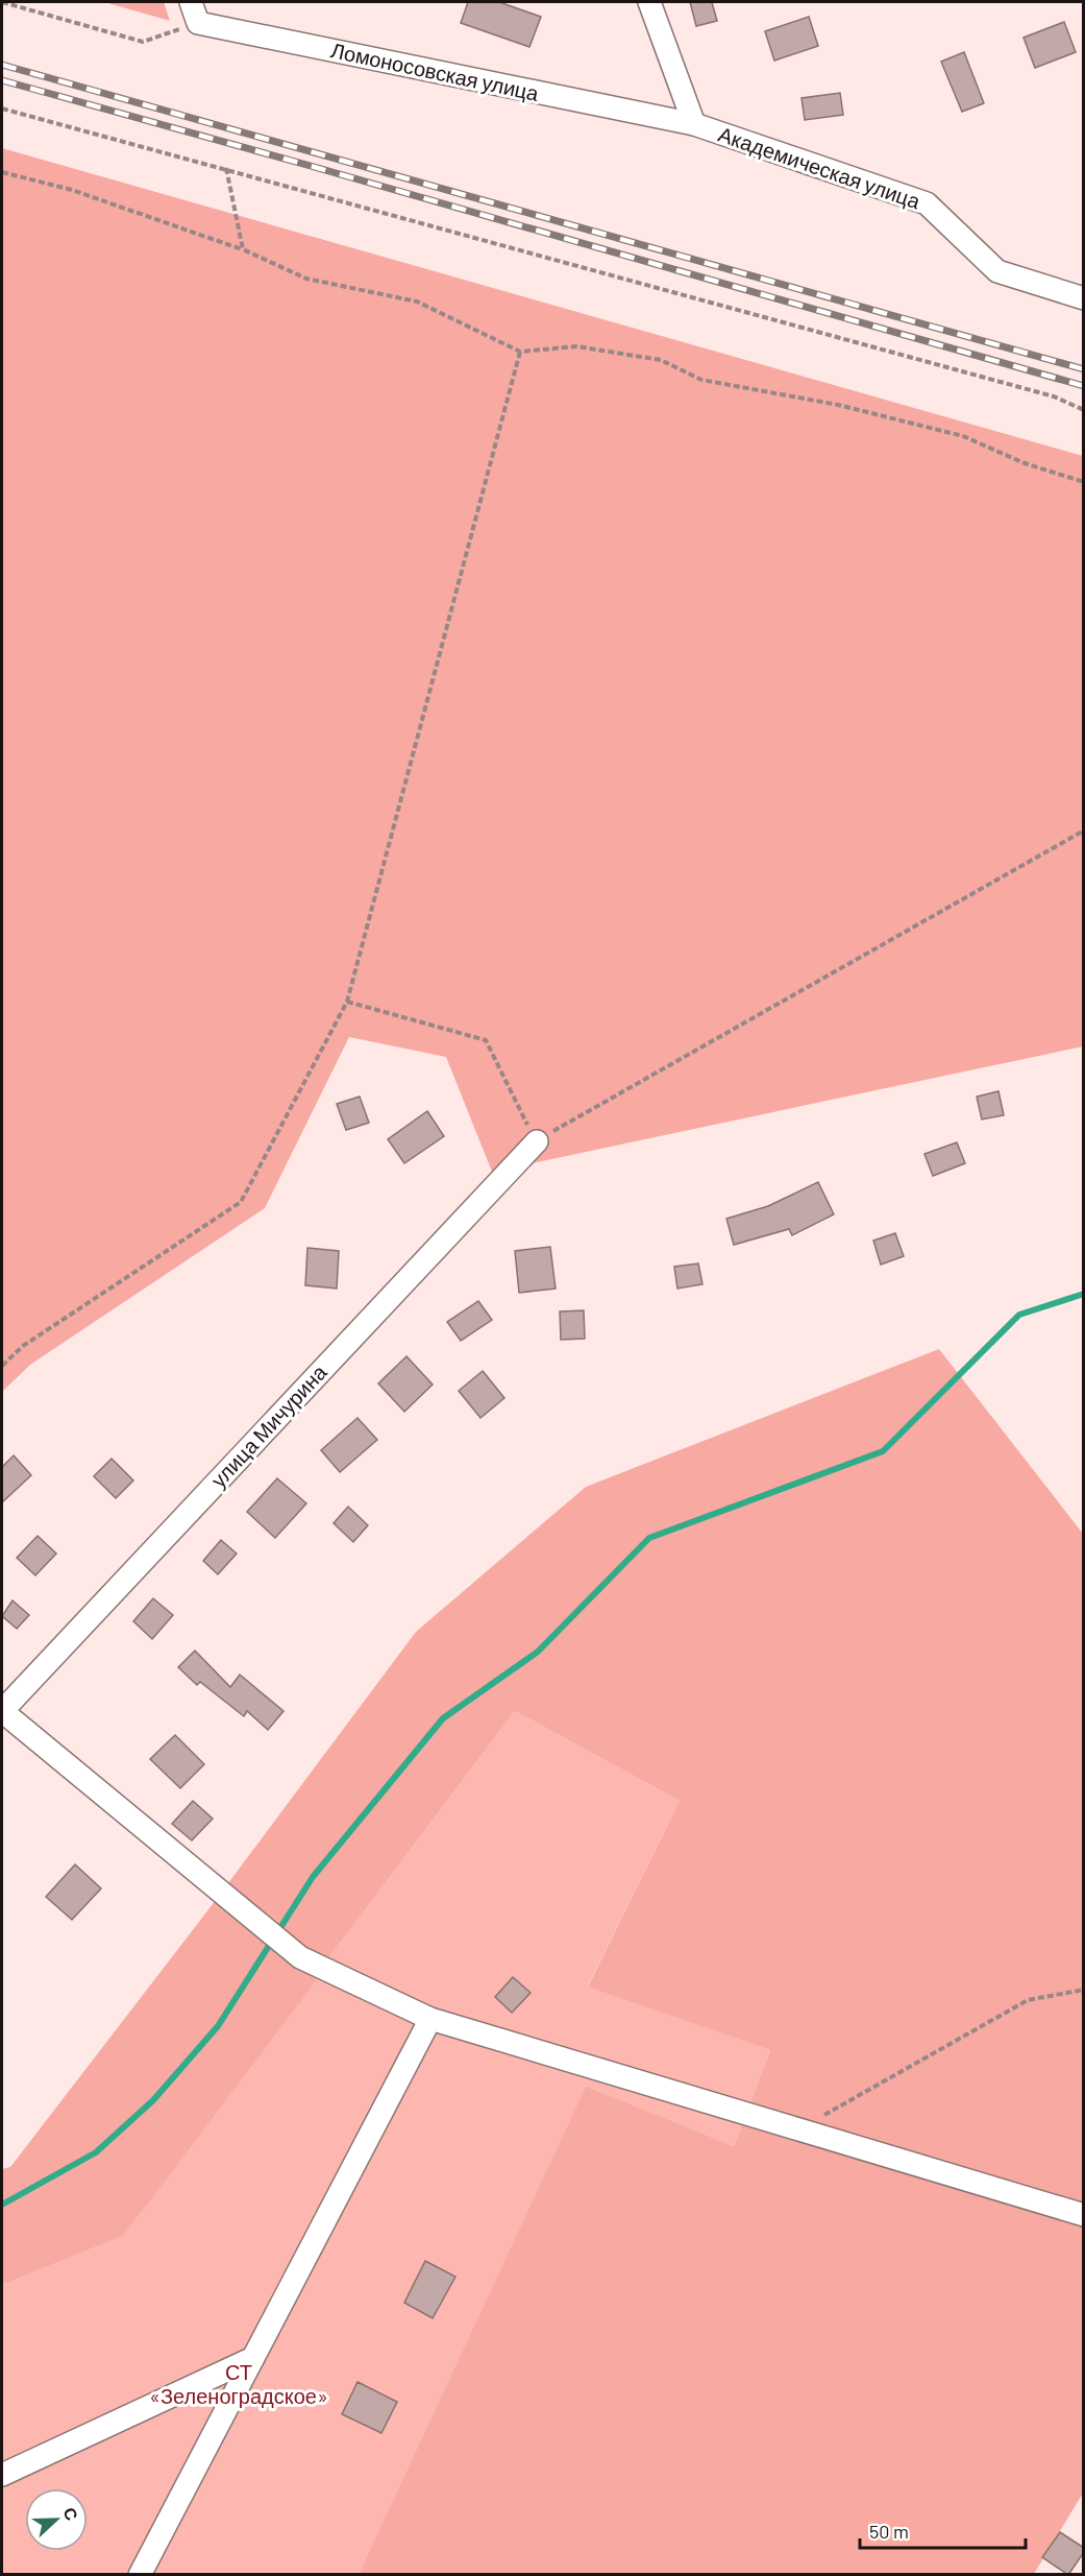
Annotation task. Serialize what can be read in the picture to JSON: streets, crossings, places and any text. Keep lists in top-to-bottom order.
{
  "streets": {
    "street": ["Ломоносовская улица", "Академическая улица", "улица Мичурина"]
  },
  "crossings": [
    ["Ломоносовская улица", "Академическая улица"]
  ],
  "parks": ["СТ «Зеленоградское»"],
  "scale_bar": "50 m",
  "north": "right"
}
